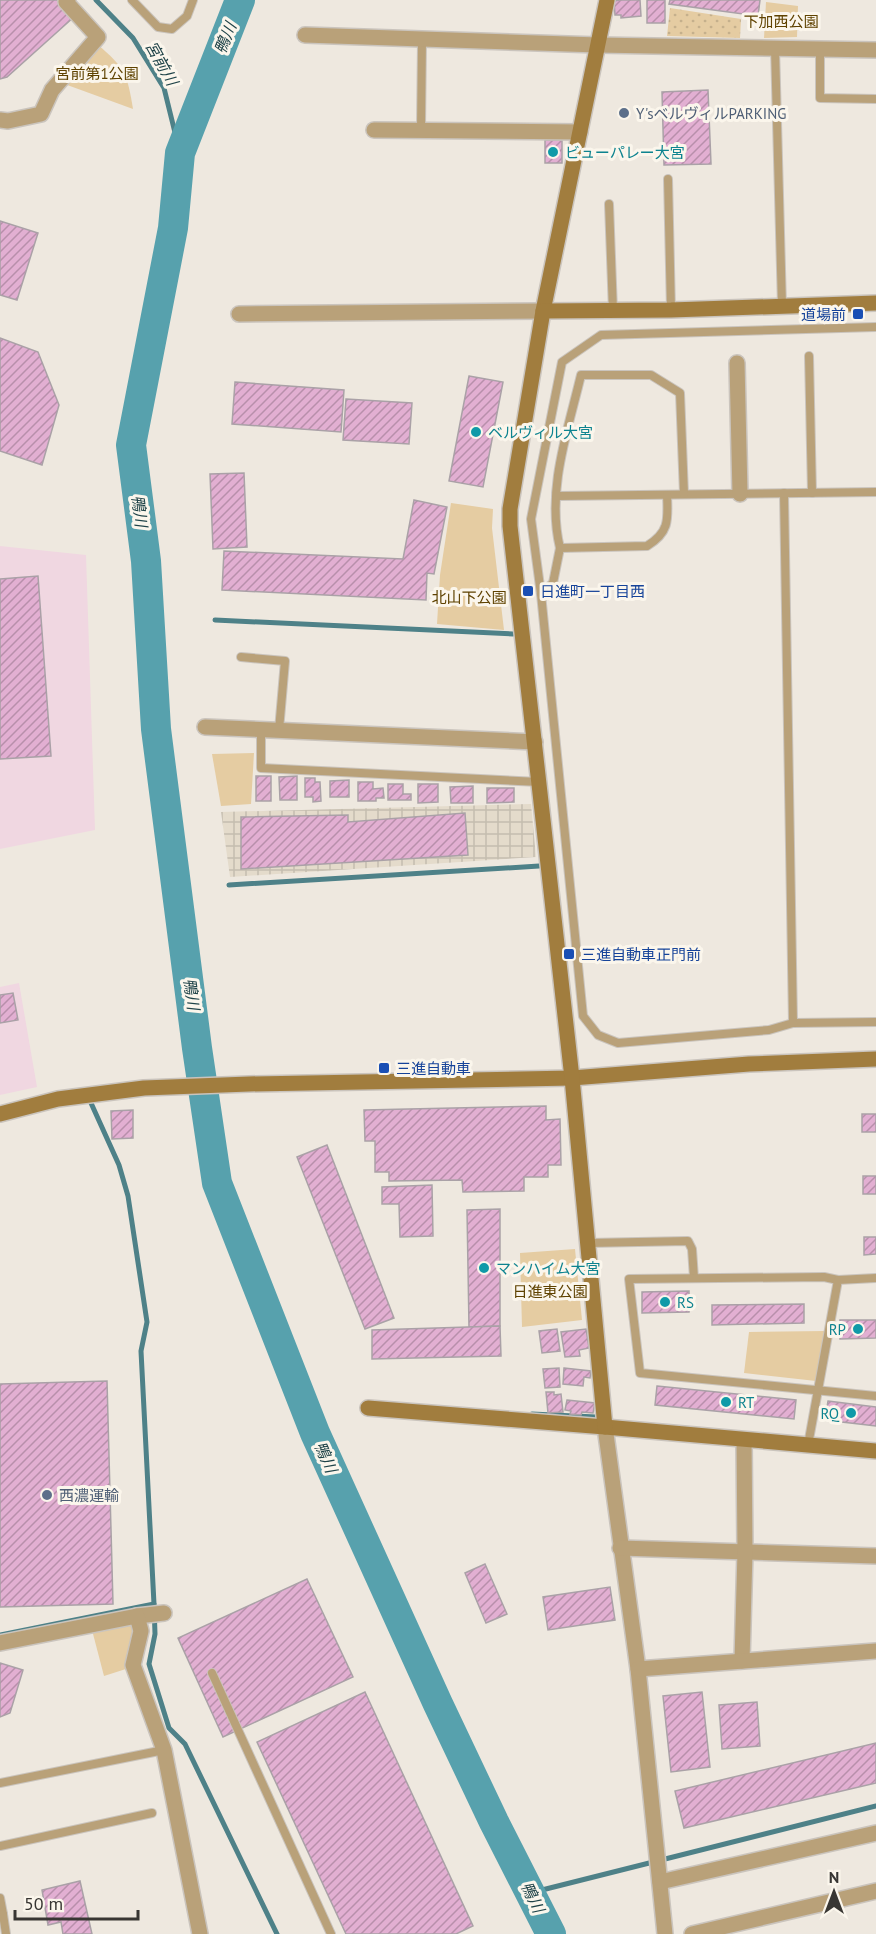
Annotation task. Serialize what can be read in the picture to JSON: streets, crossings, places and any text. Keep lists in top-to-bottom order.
{
  "water": ["鴨川", "宮前川"],
  "parks": [
    "下加西公園",
    "宮前第1公園",
    "北山下公園",
    "日進東公園"
  ],
  "places": {
    "other": [
      "Y'sベルヴィルPARKING",
      "ビューパレー大宮",
      "ベルヴィル大宮",
      "マンハイム大宮",
      "RS",
      "RP",
      "RT",
      "RQ",
      "西濃運輸"
    ],
    "transit": [
      "道場前",
      "日進町一丁目西",
      "三進自動車正門前",
      "三進自動車"
    ]
  },
  "scale_bar": "50 m",
  "north": "top"
}
